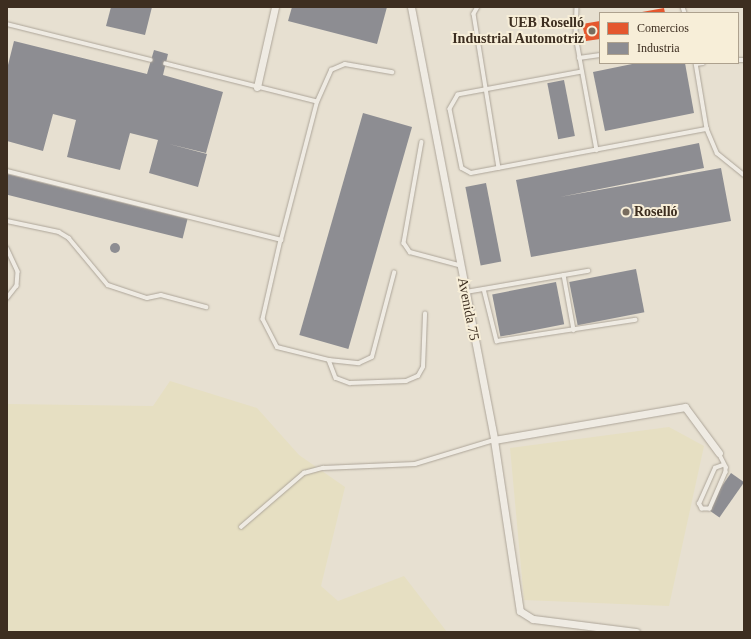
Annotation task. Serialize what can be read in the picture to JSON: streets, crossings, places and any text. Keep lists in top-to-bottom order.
{
  "streets": {
    "street": ["Avenida 75"]
  },
  "places": ["UEB Roselló Industrial Automotriz", "Roselló"],
  "legend": ["Comercios", "Industria"]
}
